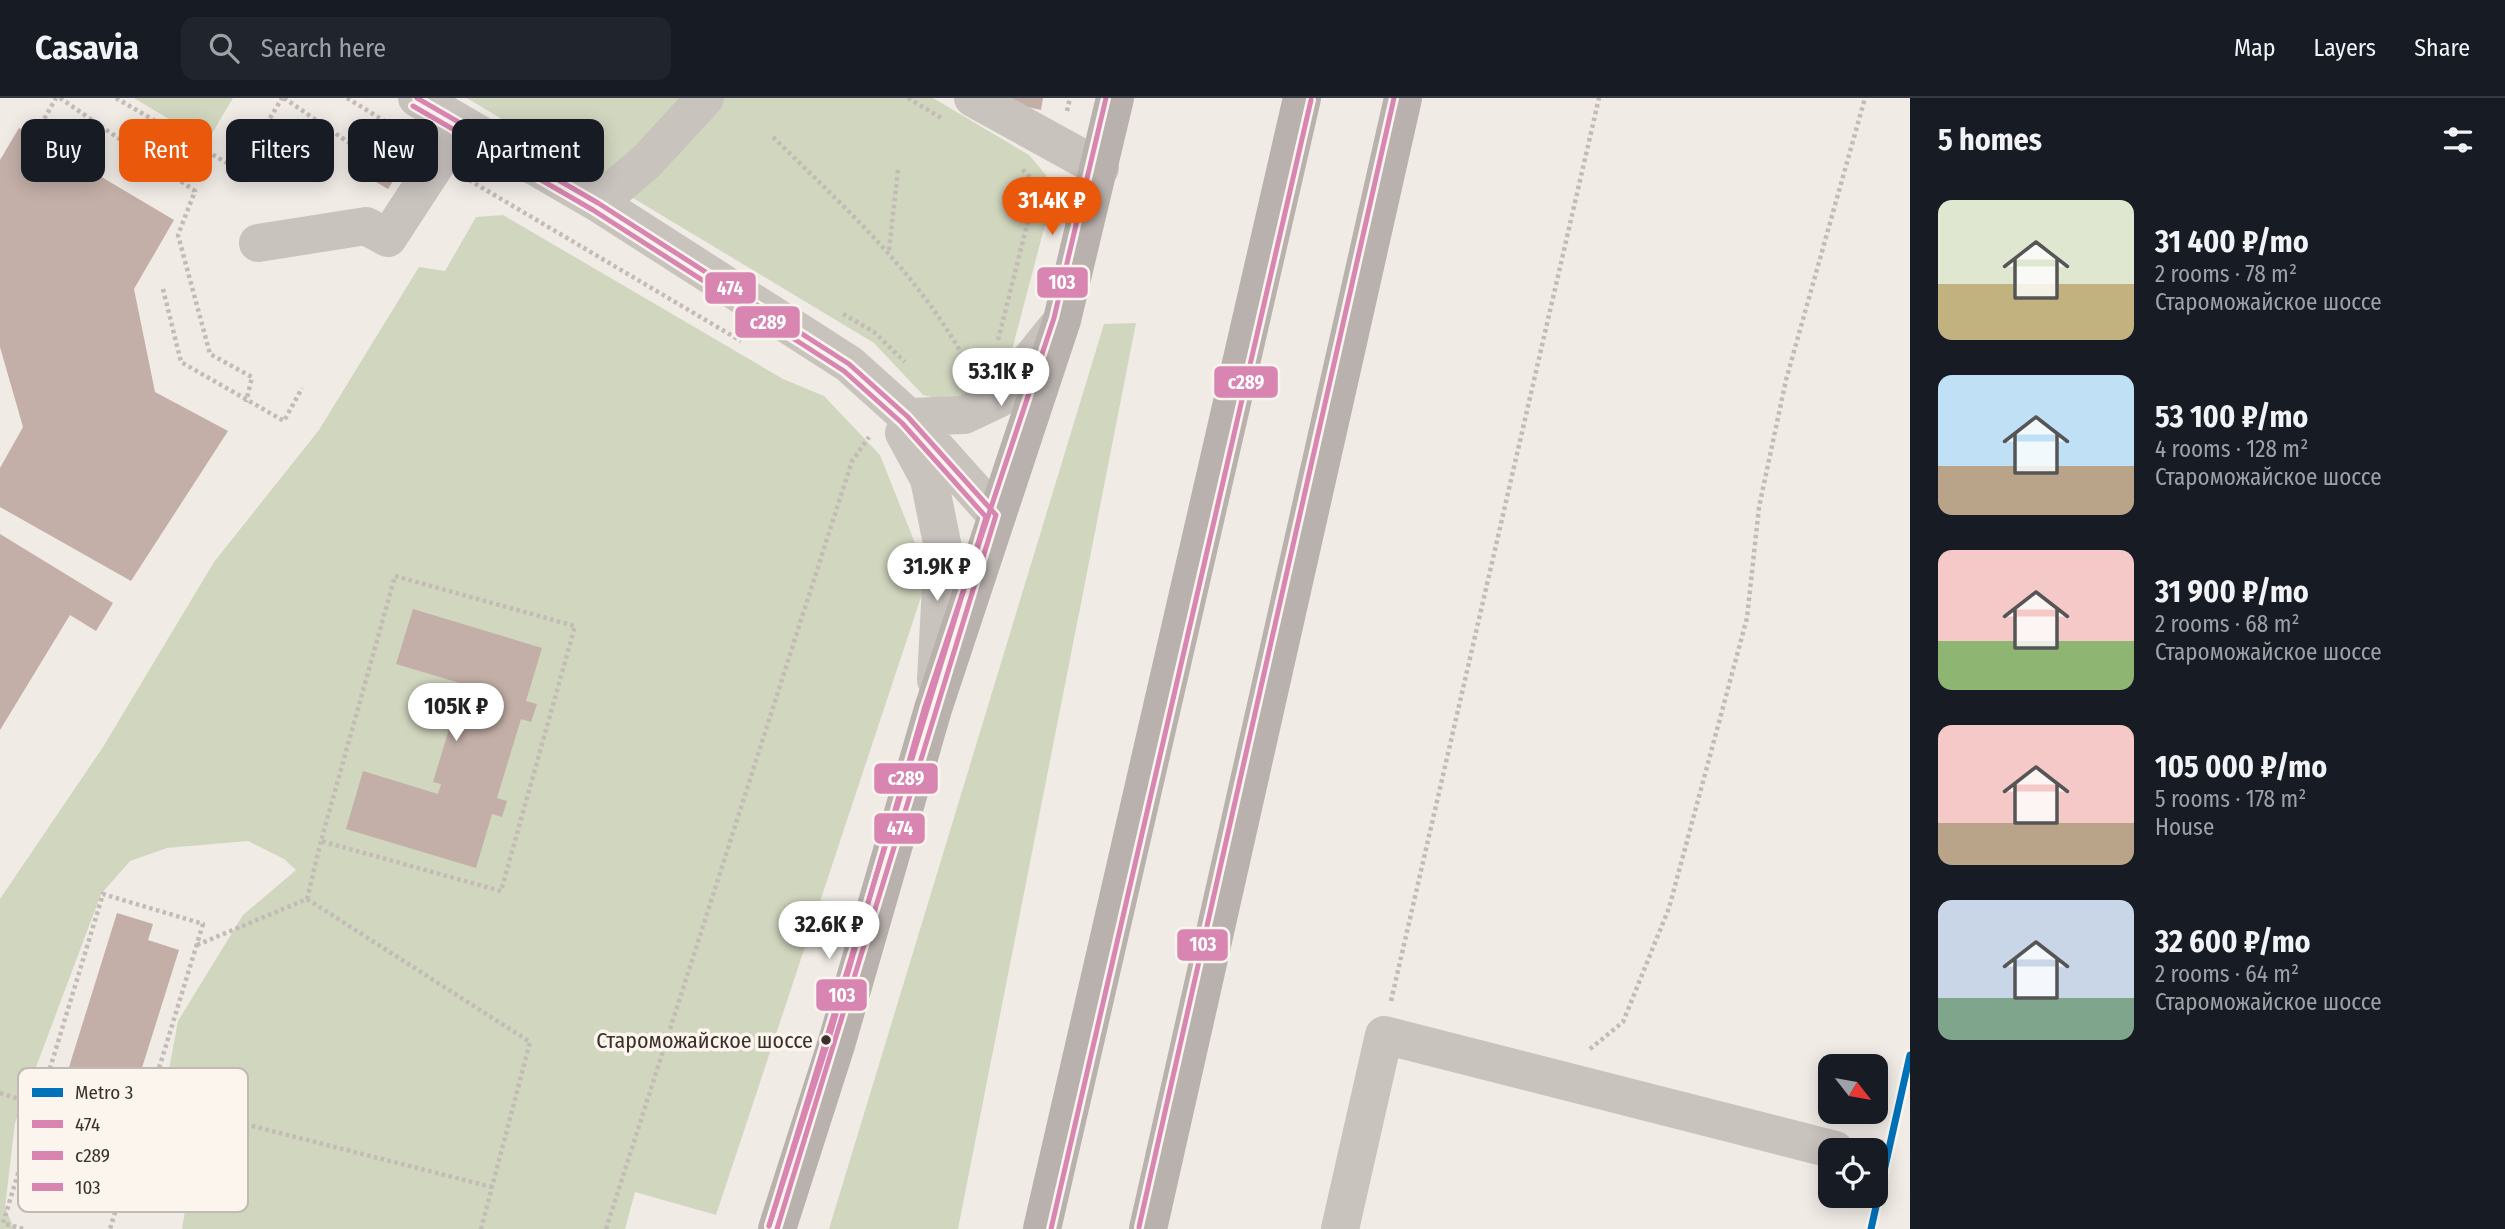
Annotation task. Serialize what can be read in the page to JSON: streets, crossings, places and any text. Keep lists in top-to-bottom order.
{
  "places": ["Староможайское шоссе"],
  "lines": [
    "transit line 474",
    "transit line 103",
    "transit line с289",
    "metro line 3"
  ],
  "legend": [
    "Metro 3",
    "474",
    "с289",
    "103"
  ],
  "north": "bottom right",
  "page": {
    "header": "Casavia",
    "search": "Search here",
    "nav": ["Map", "Layers", "Share"],
    "heading": "5 homes",
    "chip": [
      "Buy",
      "Rent",
      "Filters",
      "New",
      "Apartment"
    ],
    "price": [
      "31.4K ₽",
      "53.1K ₽",
      "31.9K ₽",
      "105K ₽",
      "32.6K ₽"
    ],
    "list": [
      {
        "name": "31 400 ₽/mo",
        "note": "2 rooms · 78 m² · Староможайское шоссе"
      },
      {
        "name": "53 100 ₽/mo",
        "note": "4 rooms · 128 m² · Староможайское шоссе"
      },
      {
        "name": "31 900 ₽/mo",
        "note": "2 rooms · 68 m² · Староможайское шоссе"
      },
      {
        "name": "105 000 ₽/mo",
        "note": "5 rooms · 178 m² · House"
      },
      {
        "name": "32 600 ₽/mo",
        "note": "2 rooms · 64 m² · Староможайское шоссе"
      }
    ]
  }
}
